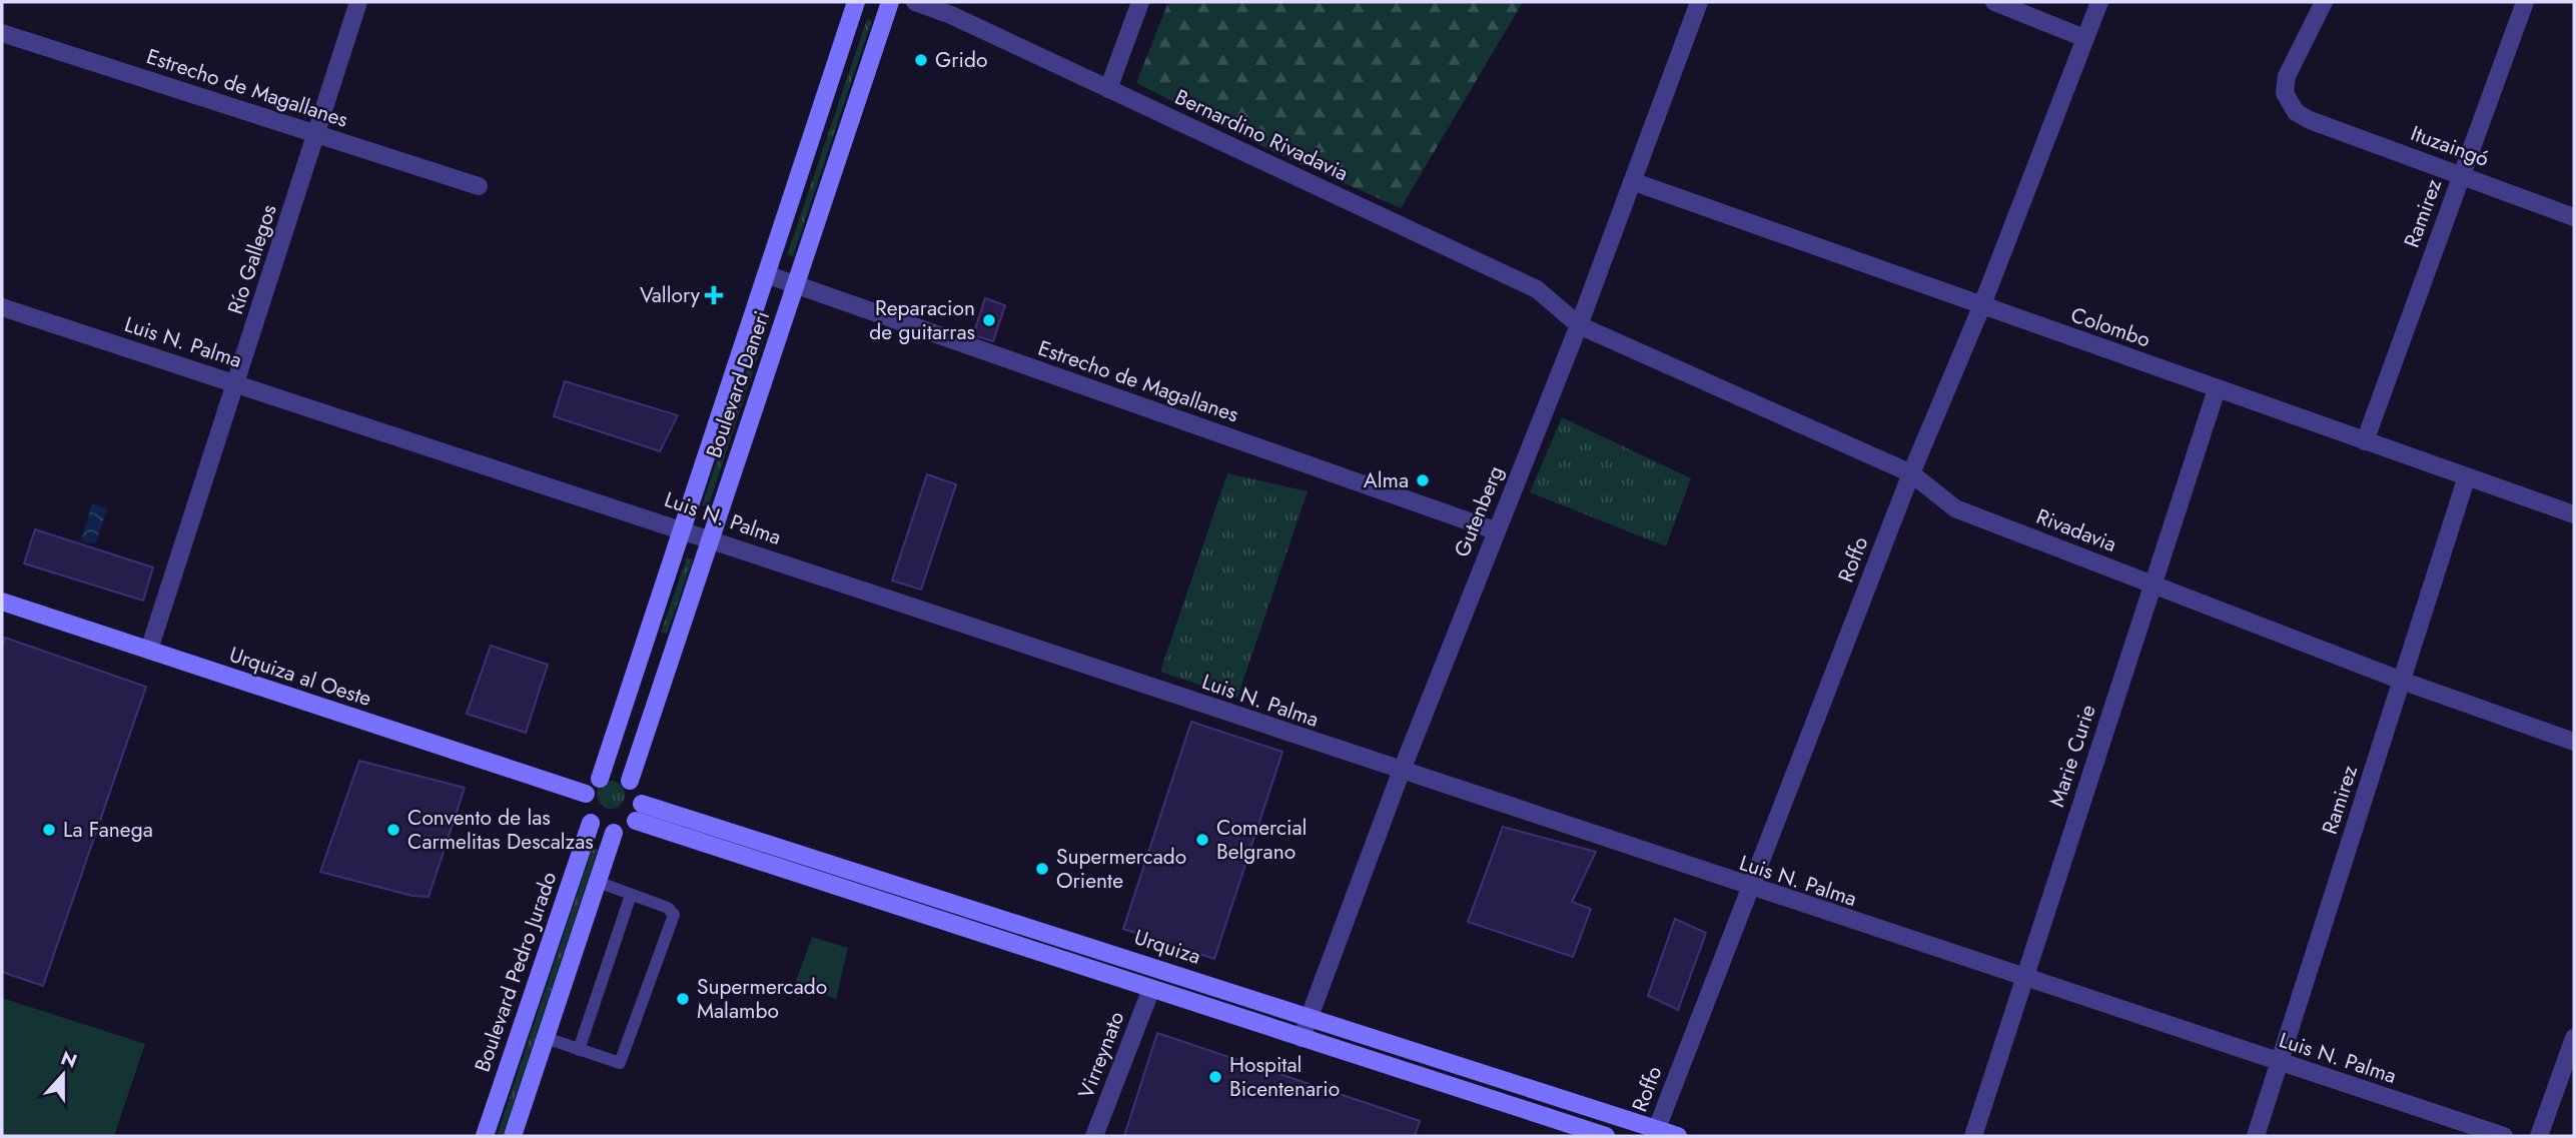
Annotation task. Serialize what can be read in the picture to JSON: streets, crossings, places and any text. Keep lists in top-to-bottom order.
{
  "streets": {
    "main road": [
      "Boulevard Daneri",
      "Urquiza al Oeste",
      "Urquiza",
      "Boulevard Pedro Jurado"
    ],
    "street": [
      "Estrecho de Magallanes",
      "Bernardino Rivadavia",
      "Ituzaingó",
      "Ramirez",
      "Río Gallegos",
      "Colombo",
      "Luis N. Palma",
      "Gutenberg",
      "Rivadavia",
      "Roffo",
      "Marie Curie",
      "Virreynato"
    ]
  },
  "crossings": [
    ["Estrecho de Magallanes", "Río Gallegos"],
    ["Estrecho de Magallanes", "Boulevard Daneri"],
    ["Estrecho de Magallanes", "Gutenberg"],
    ["Bernardino Rivadavia", "Gutenberg"],
    ["Bernardino Rivadavia", "Rivadavia"],
    ["Ituzaingó", "Ramirez"],
    ["Ramirez", "Colombo"],
    ["Ramirez", "Luis N. Palma"],
    ["Ramirez", "Rivadavia"],
    ["Río Gallegos", "Luis N. Palma"],
    ["Río Gallegos", "Urquiza al Oeste"],
    ["Colombo", "Gutenberg"],
    ["Colombo", "Roffo"],
    ["Colombo", "Marie Curie"],
    ["Luis N. Palma", "Boulevard Daneri"],
    ["Luis N. Palma", "Gutenberg"],
    ["Luis N. Palma", "Roffo"],
    ["Luis N. Palma", "Marie Curie"],
    ["Boulevard Daneri", "Urquiza al Oeste"],
    ["Boulevard Daneri", "Urquiza"],
    ["Boulevard Daneri", "Boulevard Pedro Jurado"],
    ["Gutenberg", "Rivadavia"],
    ["Gutenberg", "Urquiza"],
    ["Rivadavia", "Roffo"],
    ["Rivadavia", "Marie Curie"],
    ["Roffo", "Urquiza"],
    ["Urquiza al Oeste", "Urquiza"],
    ["Urquiza al Oeste", "Boulevard Pedro Jurado"],
    ["Urquiza", "Boulevard Pedro Jurado"]
  ],
  "places": {
    "other": [
      "Grido",
      "Reparacion de guitarras",
      "Alma",
      "La Fanega",
      "Convento de las Carmelitas Descalzas",
      "Comercial Belgrano",
      "Supermercado Oriente",
      "Supermercado Malambo",
      "Hospital Bicentenario"
    ],
    "health": ["Vallory"]
  },
  "north": "top"
}
